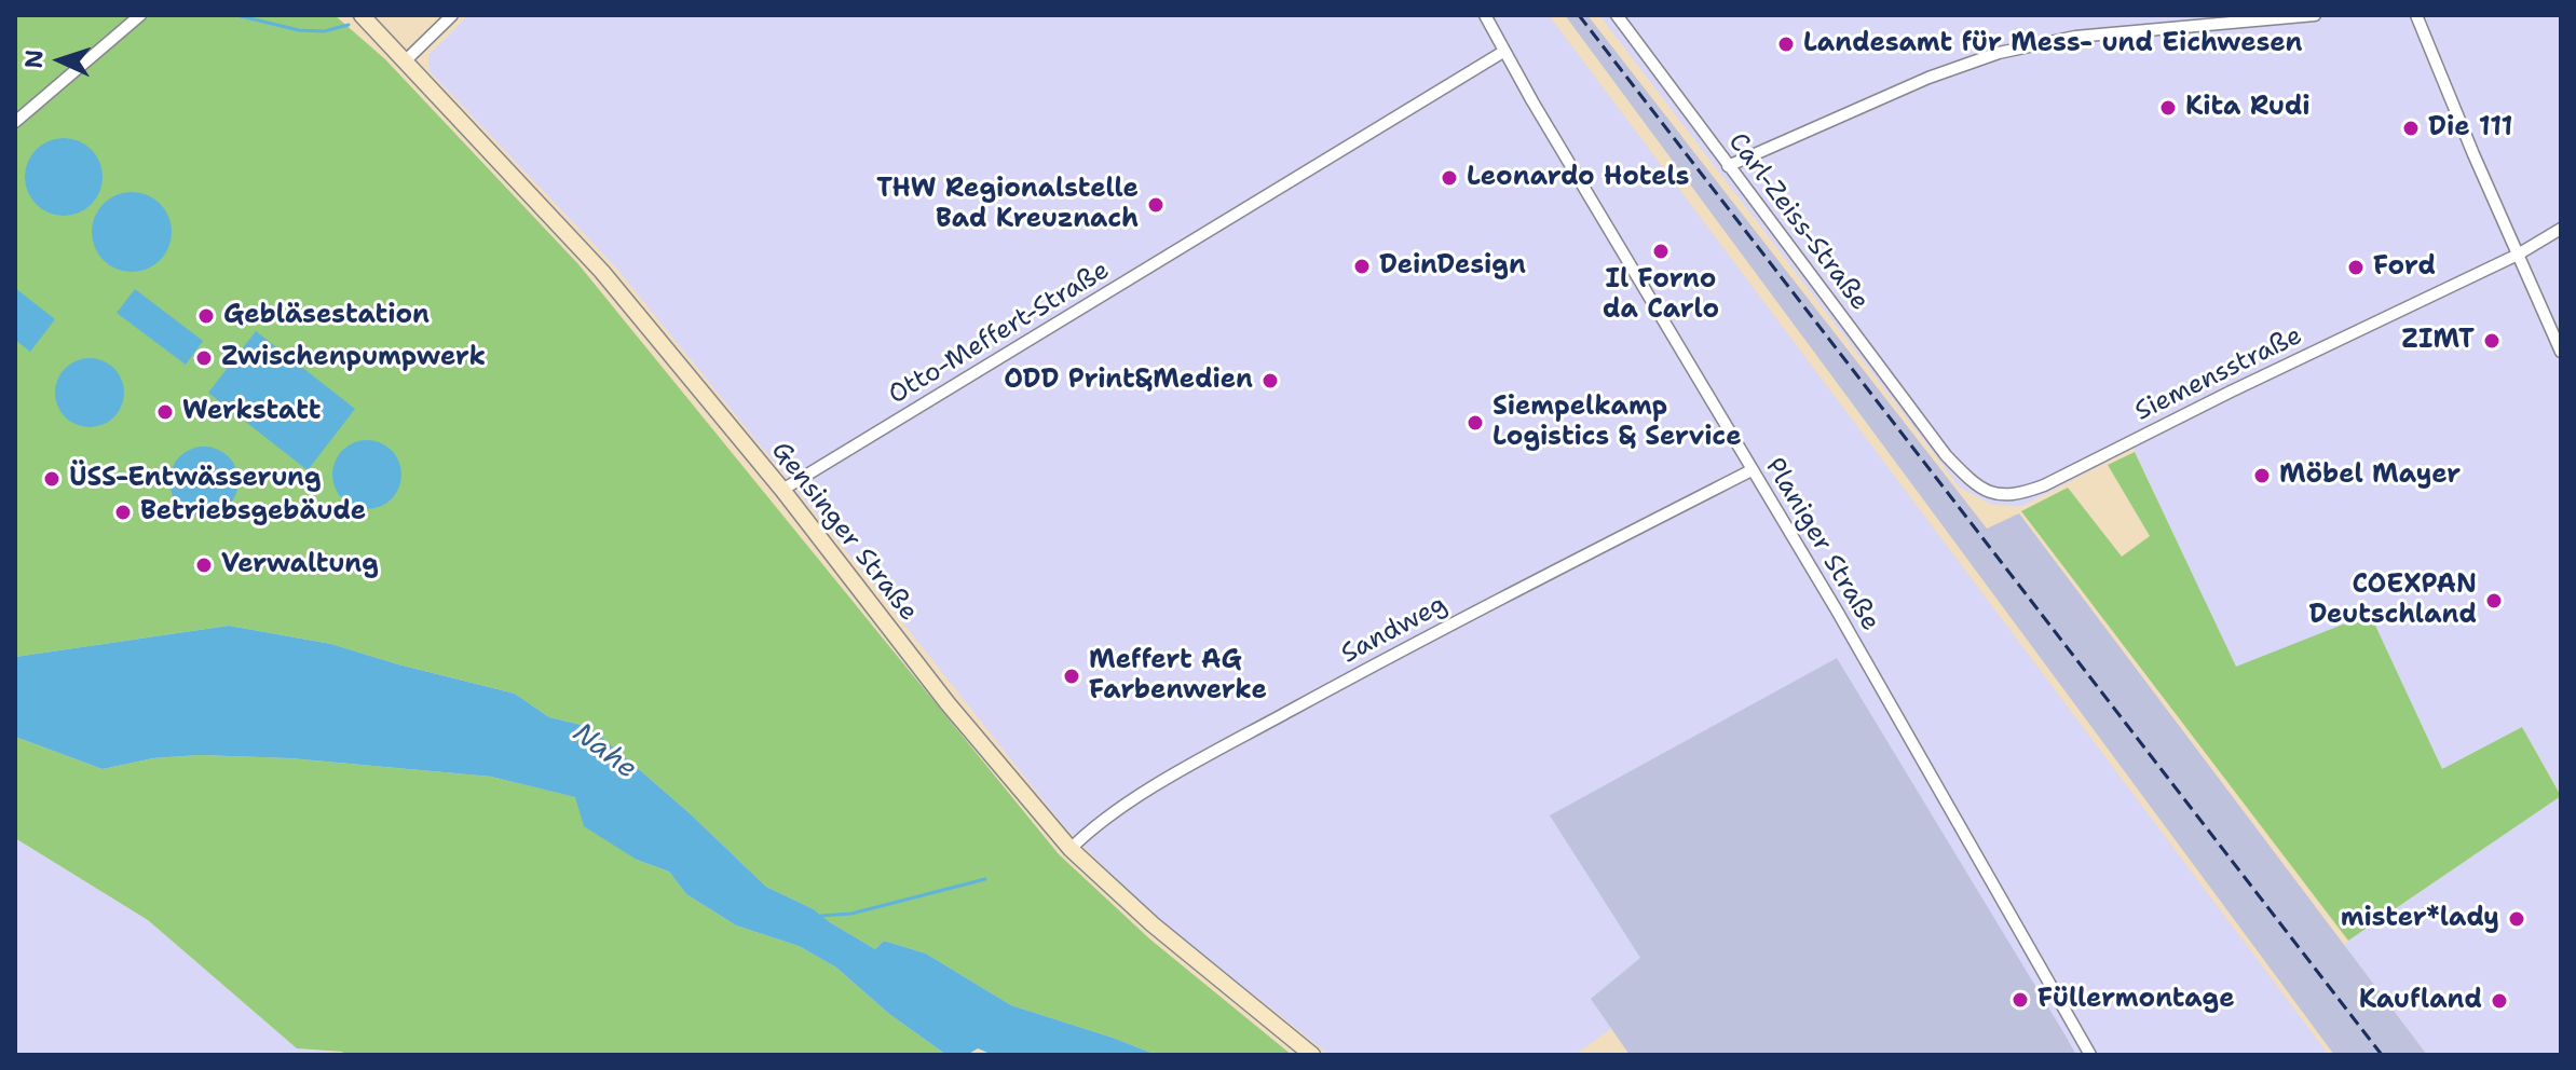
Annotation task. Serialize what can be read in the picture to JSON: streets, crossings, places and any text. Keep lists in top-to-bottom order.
{
  "streets": {
    "street": [
      "Carl-Zeiss-Straße",
      "Otto-Meffert-Straße",
      "Siemensstraße",
      "Gensinger Straße",
      "Planiger Straße",
      "Sandweg"
    ]
  },
  "crossings": [
    ["Carl-Zeiss-Straße", "Siemensstraße"],
    ["Otto-Meffert-Straße", "Gensinger Straße"],
    ["Otto-Meffert-Straße", "Planiger Straße"],
    ["Gensinger Straße", "Sandweg"],
    ["Planiger Straße", "Sandweg"]
  ],
  "water": ["Nahe"],
  "places": [
    "Landesamt für Mess- und Eichwesen",
    "Kita Rudi",
    "Die 111",
    "Leonardo Hotels",
    "THW Regionalstelle Bad Kreuznach",
    "Il Forno da Carlo",
    "DeinDesign",
    "Ford",
    "Gebläsestation",
    "ZIMT",
    "Zwischenpumpwerk",
    "ODD Print&Medien",
    "Werkstatt",
    "Siempelkamp Logistics & Service",
    "Möbel Mayer",
    "ÜSS-Entwässerung",
    "Betriebsgebäude",
    "Verwaltung",
    "COEXPAN Deutschland",
    "Meffert AG Farbenwerke",
    "mister*lady",
    "Füllermontage",
    "Kaufland"
  ],
  "north": "left"
}
